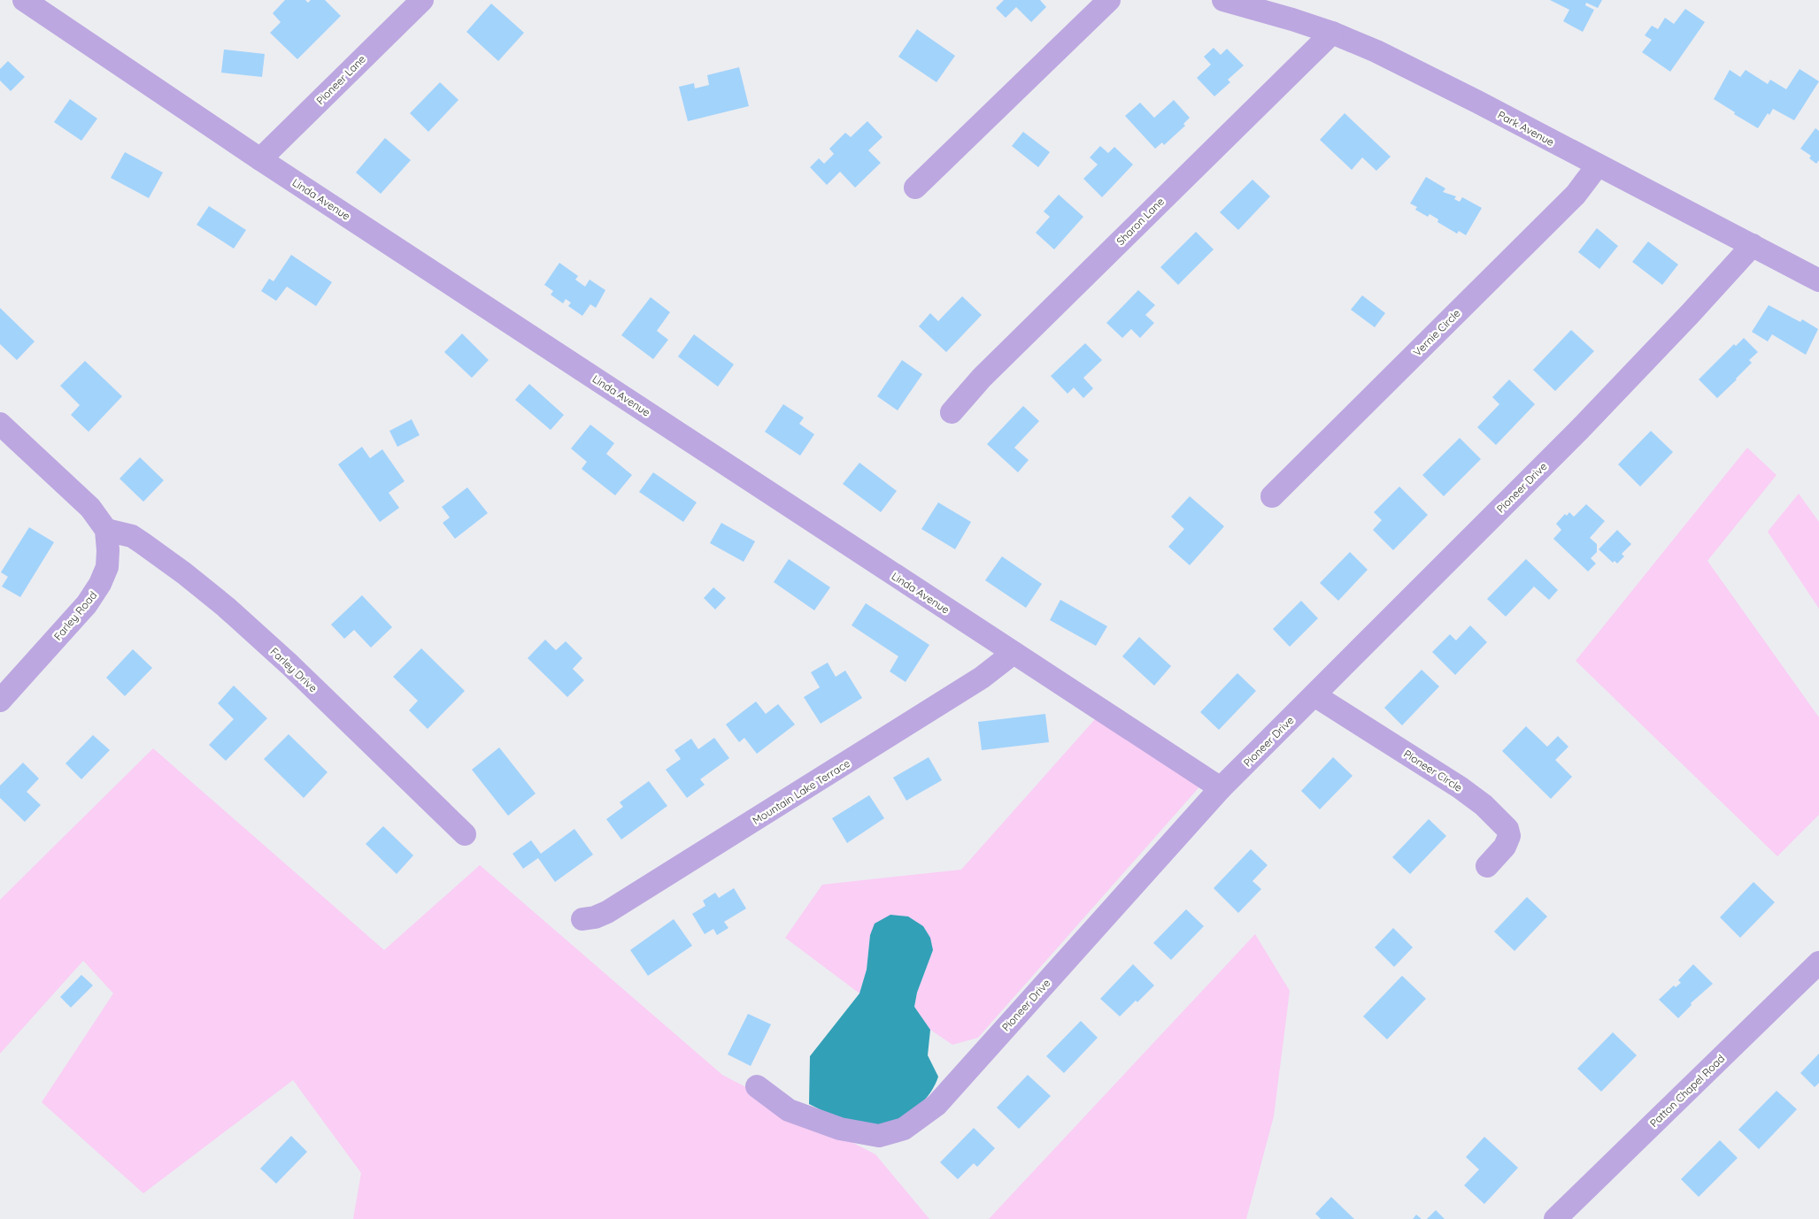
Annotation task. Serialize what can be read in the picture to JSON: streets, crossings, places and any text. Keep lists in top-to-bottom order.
{
  "streets": {
    "street": [
      "Pioneer Lane",
      "Park Avenue",
      "Linda Avenue",
      "Sharon Lane",
      "Vernie Circle",
      "Pioneer Drive",
      "Farley Road",
      "Farley Drive",
      "Pioneer Circle",
      "Mountain Lake Terrace",
      "Patton Chapel Road"
    ]
  },
  "crossings": [
    ["Pioneer Lane", "Linda Avenue"],
    ["Park Avenue", "Sharon Lane"],
    ["Park Avenue", "Vernie Circle"],
    ["Park Avenue", "Pioneer Drive"],
    ["Linda Avenue", "Pioneer Drive"],
    ["Linda Avenue", "Mountain Lake Terrace"],
    ["Pioneer Drive", "Pioneer Circle"],
    ["Farley Road", "Farley Drive"]
  ]
}
